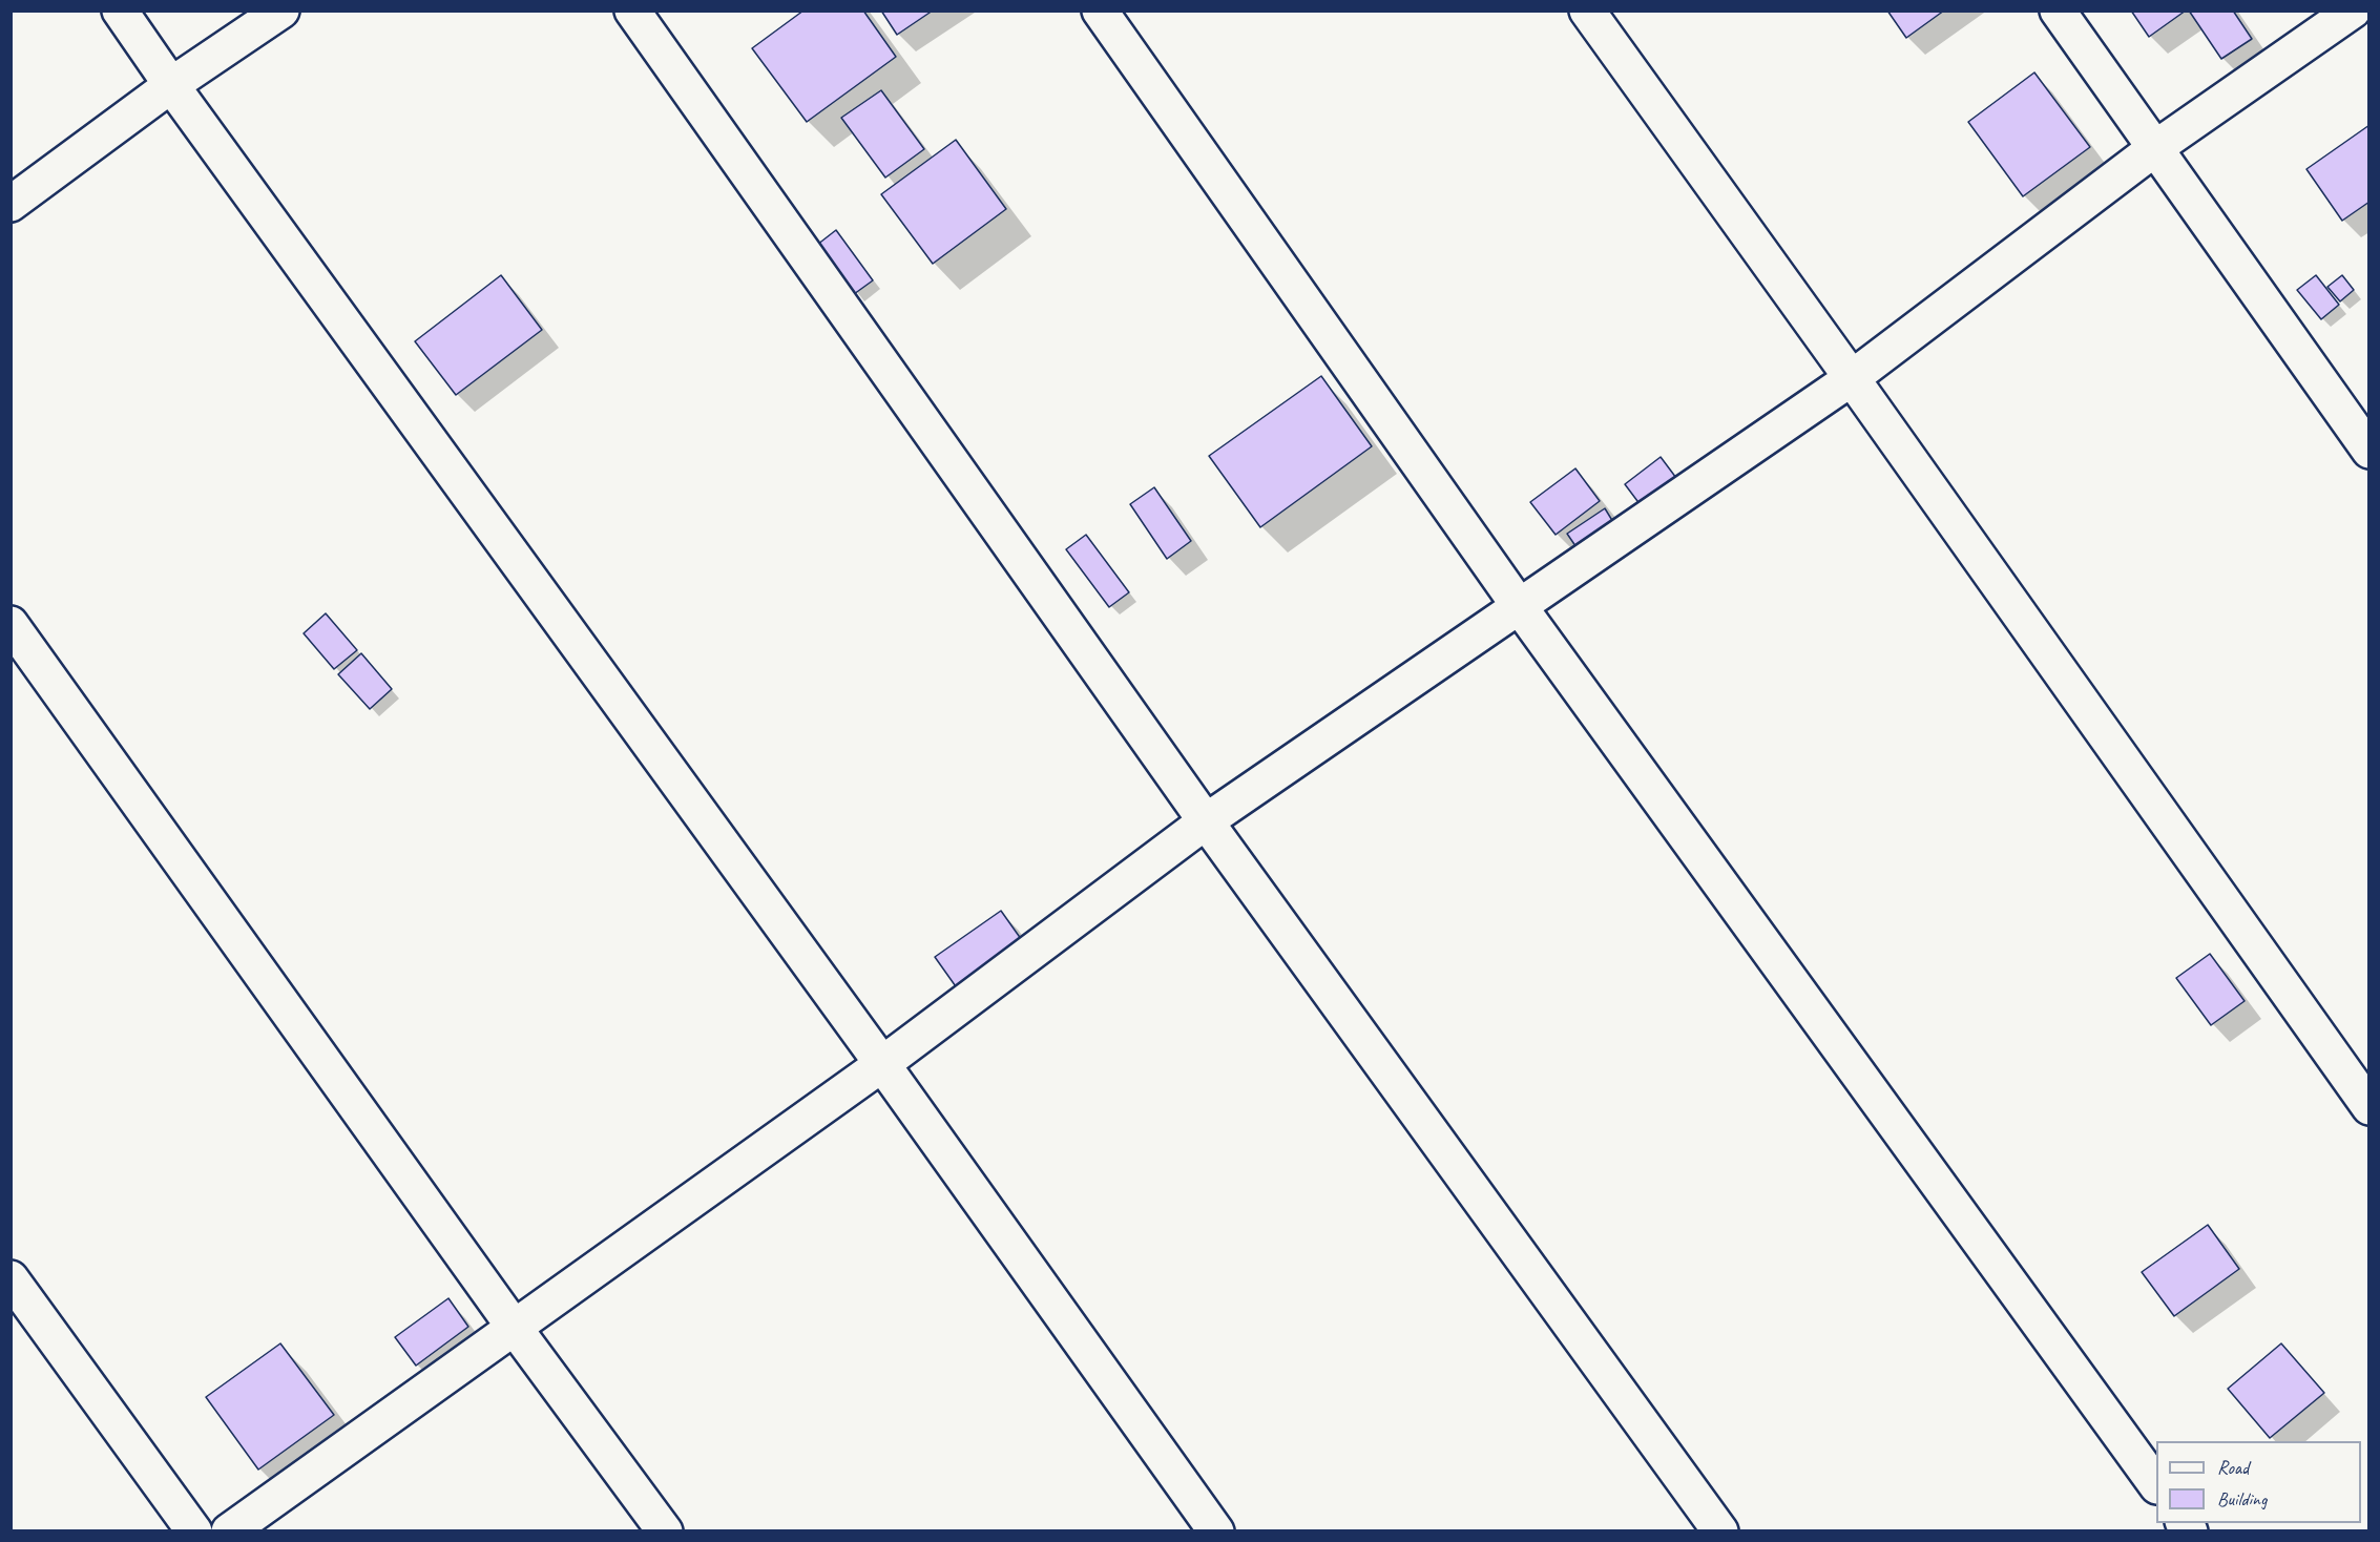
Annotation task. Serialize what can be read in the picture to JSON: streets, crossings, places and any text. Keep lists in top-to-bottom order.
{
  "legend": ["Road", "Building"]
}
